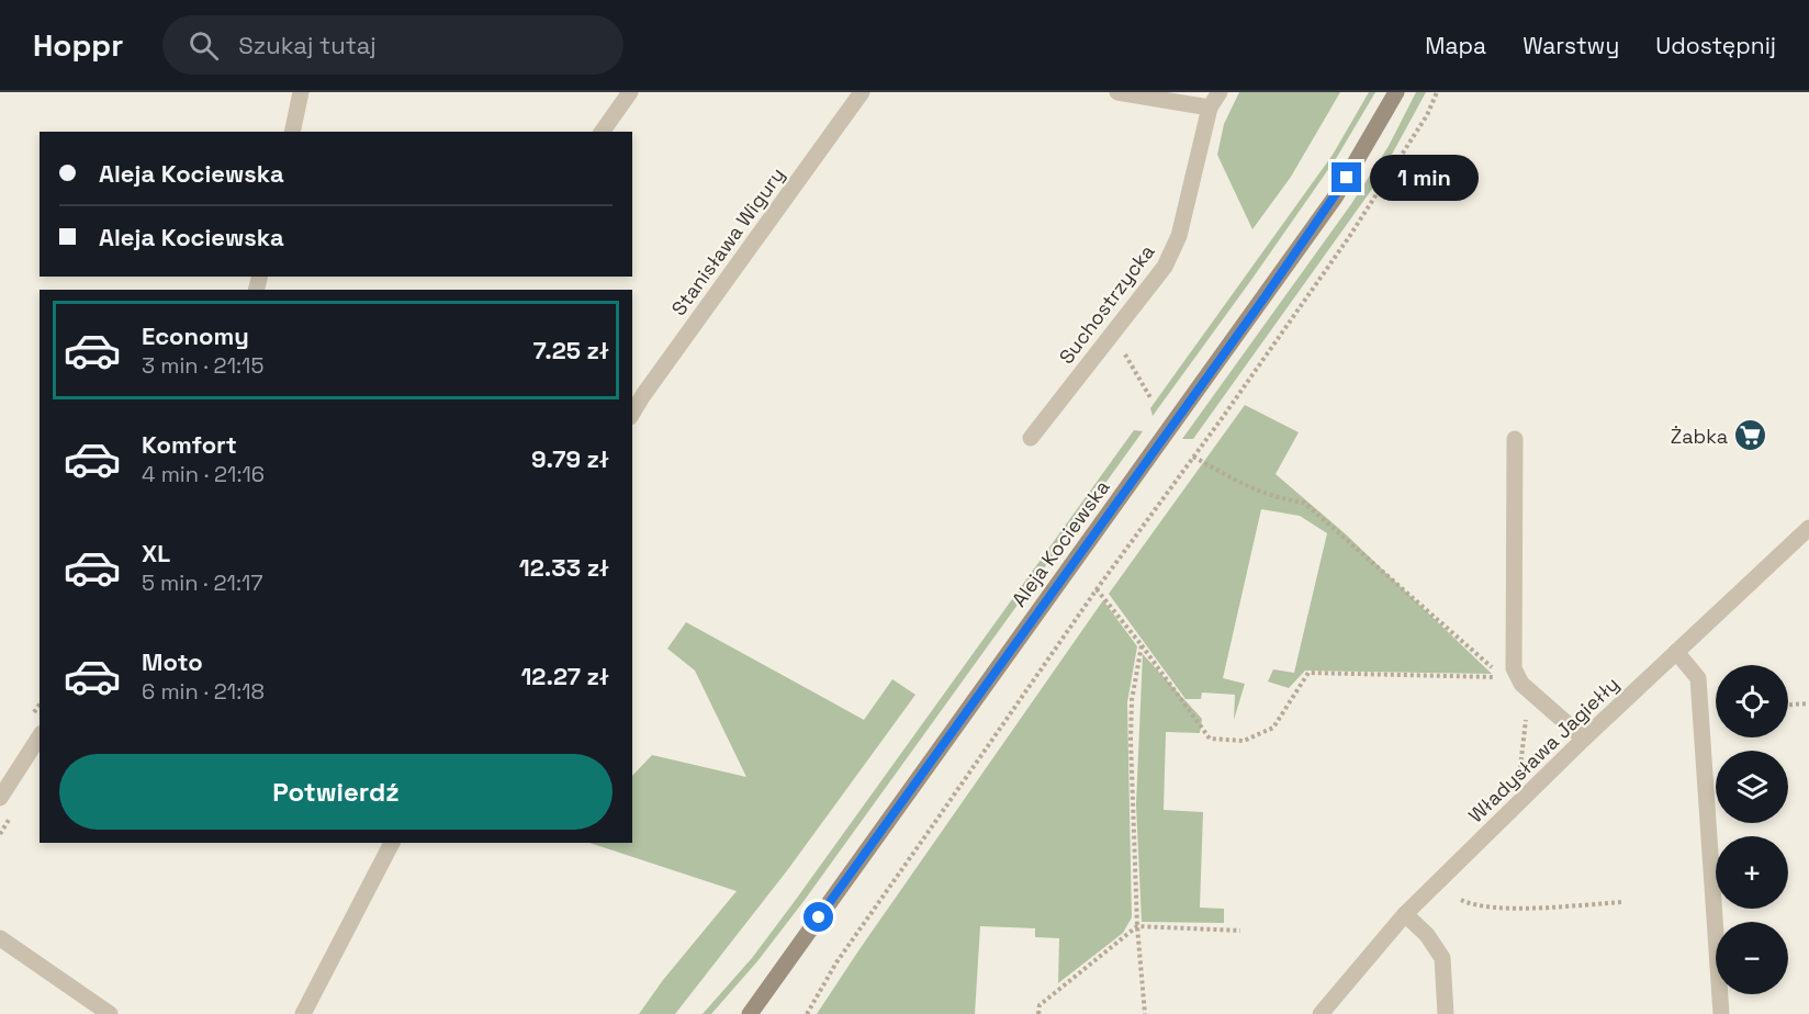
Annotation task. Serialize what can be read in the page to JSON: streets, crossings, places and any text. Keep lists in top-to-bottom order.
{
  "streets": {
    "street": [
      "Stanisława Wigury",
      "Suchostrzycka",
      "Aleja Kociewska",
      "Władysława Jagiełły"
    ]
  },
  "places": {
    "supermarket": ["Żabka"]
  },
  "page": {
    "header": "Hoppr",
    "search": "Szukaj tutaj",
    "nav": ["Mapa", "Warstwy", "Udostępnij"],
    "banner": ["Aleja Kociewska", "Aleja Kociewska"],
    "bubble": "1 min",
    "list": [
      {
        "name": "Economy",
        "note": "3 min · 21:15",
        "value": "7.25 zł"
      },
      {
        "name": "Komfort",
        "note": "4 min · 21:16",
        "value": "9.79 zł"
      },
      {
        "name": "XL",
        "note": "5 min · 21:17",
        "value": "12.33 zł"
      },
      {
        "name": "Moto",
        "note": "6 min · 21:18",
        "value": "12.27 zł"
      }
    ],
    "map_buttons": ["+", "−"],
    "buttons": "Potwierdź"
  }
}
